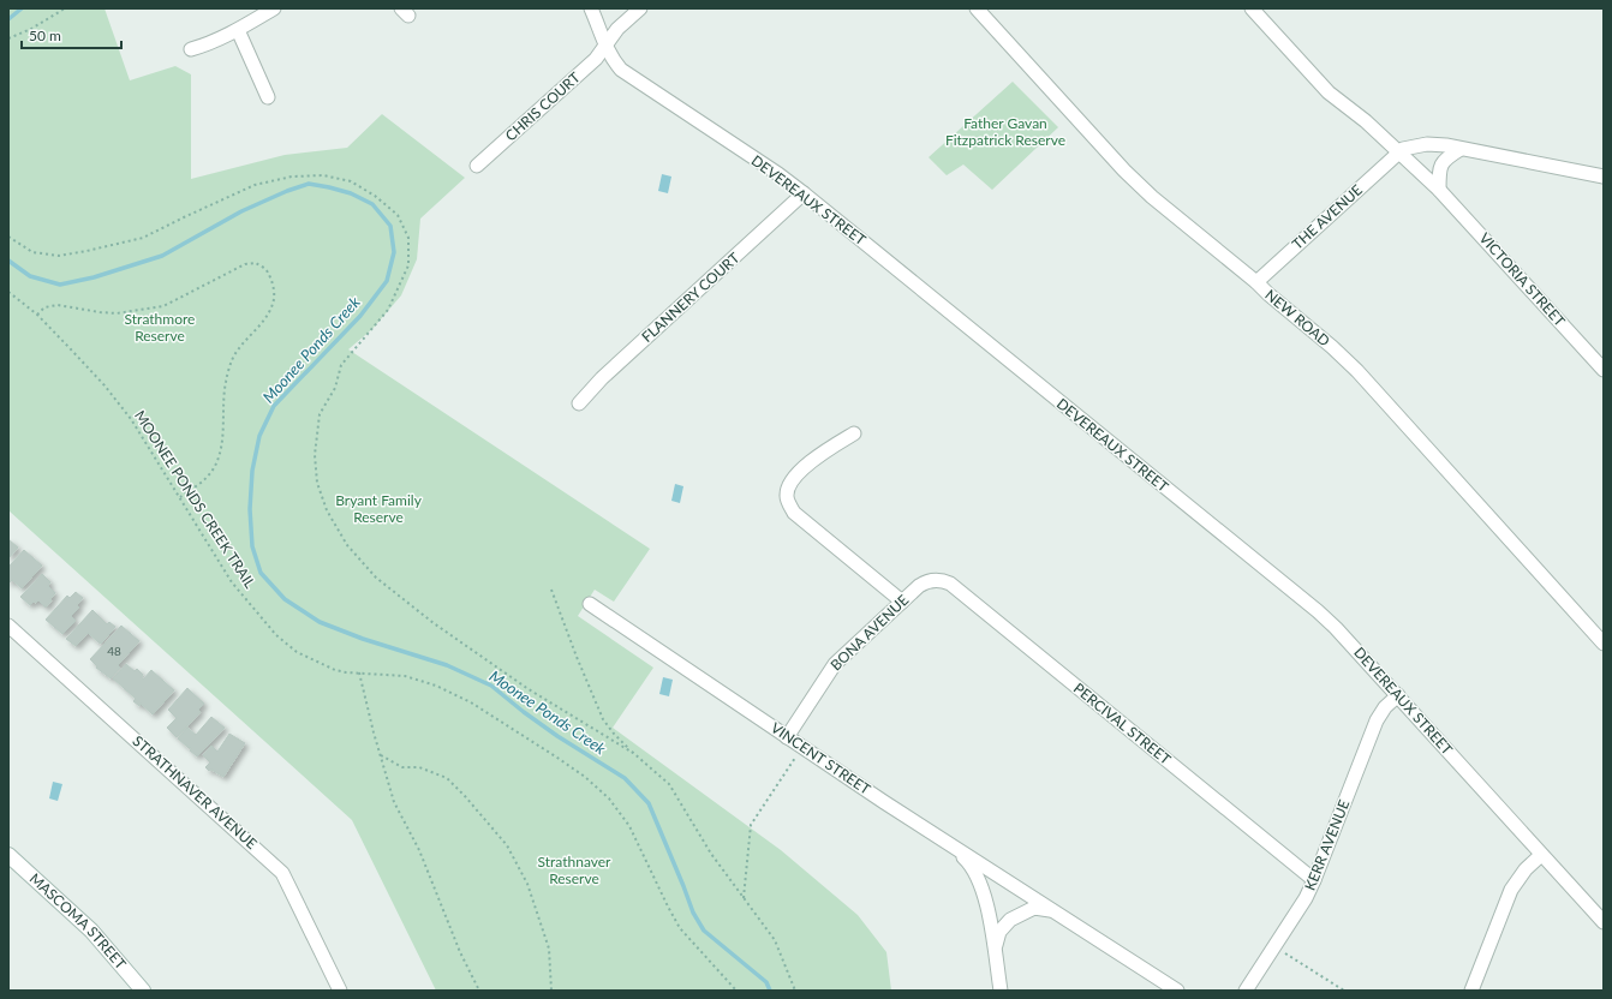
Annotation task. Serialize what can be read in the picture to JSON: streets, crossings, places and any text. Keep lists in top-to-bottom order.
{
  "streets": {
    "main road": ["MASCOMA STREET"],
    "street": [
      "CHRIS COURT",
      "DEVEREAUX STREET",
      "THE AVENUE",
      "VICTORIA STREET",
      "FLANNERY COURT",
      "NEW ROAD",
      "BONA AVENUE",
      "PERCIVAL STREET",
      "VINCENT STREET",
      "STRATHNAVER AVENUE",
      "KERR AVENUE"
    ],
    "path": ["MOONEE PONDS CREEK TRAIL"]
  },
  "crossings": [
    ["CHRIS COURT", "DEVEREAUX STREET"],
    ["DEVEREAUX STREET", "FLANNERY COURT"],
    ["DEVEREAUX STREET", "KERR AVENUE"],
    ["THE AVENUE", "VICTORIA STREET"],
    ["THE AVENUE", "NEW ROAD"],
    ["BONA AVENUE", "PERCIVAL STREET"],
    ["BONA AVENUE", "VINCENT STREET"],
    ["PERCIVAL STREET", "KERR AVENUE"]
  ],
  "water": ["Moonee Ponds Creek"],
  "parks": [
    "Father Gavan Fitzpatrick Reserve",
    "Strathmore Reserve",
    "Bryant Family Reserve",
    "Strathnaver Reserve"
  ],
  "house_numbers": ["48"],
  "scale_bar": "50 m"
}
